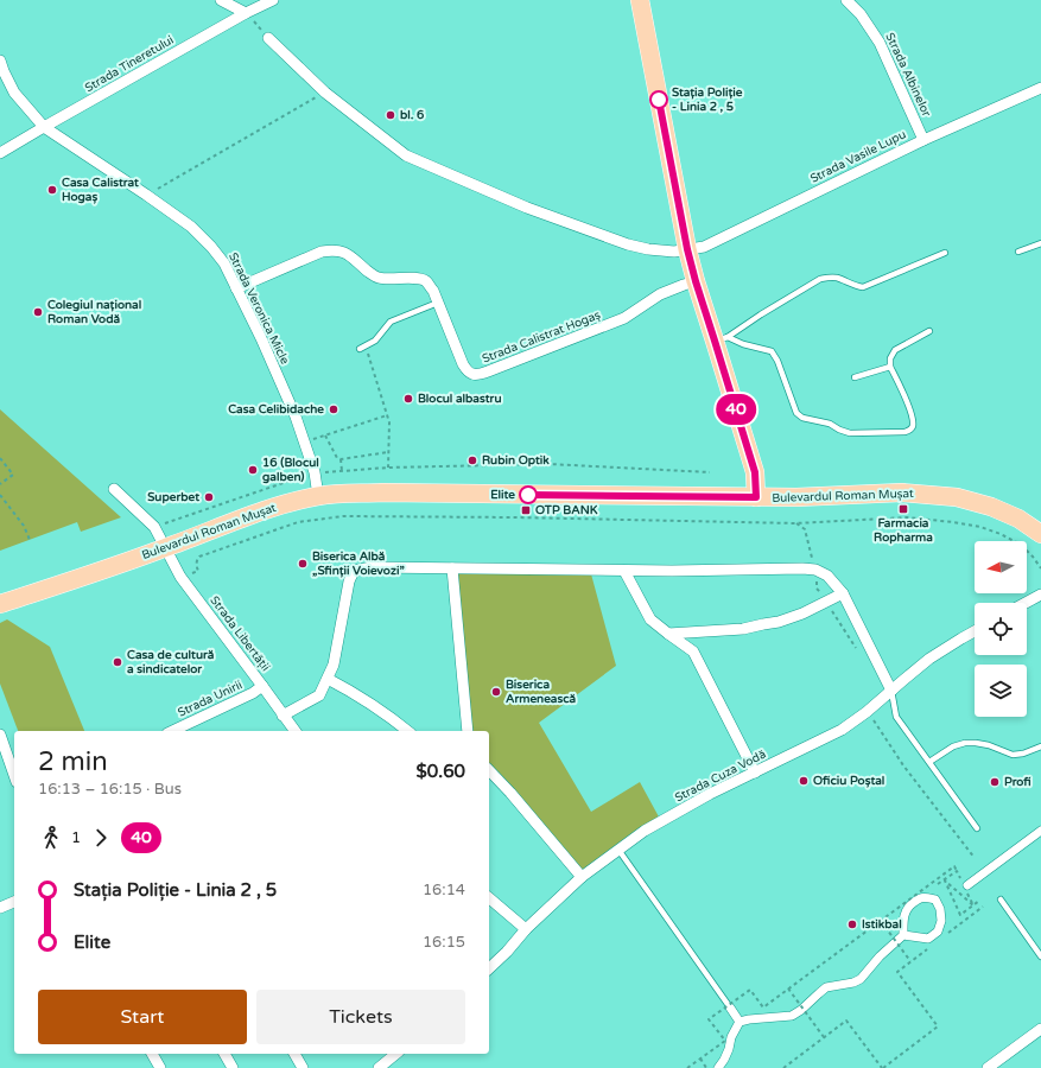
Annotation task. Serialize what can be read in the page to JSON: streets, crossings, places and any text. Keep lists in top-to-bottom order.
{
  "streets": {
    "main road": ["Bulevardul Roman Mușat"],
    "street": [
      "Strada Tineretului",
      "Strada Albinelor",
      "Strada Vasile Lupu",
      "Strada Veronica Micle",
      "Strada Calistrat Hogaș",
      "Strada Libertății",
      "Strada Unirii",
      "Strada Cuza Vodă"
    ]
  },
  "crossings": [
    ["Strada Tineretului", "Strada Veronica Micle"],
    ["Strada Albinelor", "Strada Vasile Lupu"],
    ["Strada Veronica Micle", "Strada Calistrat Hogaș"],
    ["Strada Veronica Micle", "Bulevardul Roman Mușat"],
    ["Bulevardul Roman Mușat", "Strada Libertății"],
    ["Strada Libertății", "Strada Unirii"]
  ],
  "places": {
    "other": [
      "Stația Poliție - Linia 2 , 5",
      "bl. 6",
      "Casa Calistrat Hogaș",
      "Colegiul național Roman Vodă",
      "Blocul albastru",
      "Casa Celibidache",
      "Rubin Optik",
      "16 (Blocul galben)",
      "Elite",
      "Superbet",
      "Biserica Albă „Sfinții Voievozi”",
      "Casa de cultură a sindicatelor",
      "Biserica Armenească",
      "Oficiu Poștal",
      "Profi",
      "Istikbal"
    ],
    "transit": ["Farmacia Ropharma", "OTP BANK"]
  },
  "lines": ["bus line 40"],
  "north": "left",
  "page": {
    "on_map": "40",
    "heading": ["2 min", "16:13 – 16:15 · Bus", "$0.60"],
    "legs": ["1", "40"],
    "list": [
      {
        "name": "Stația Poliție - Linia 2 , 5",
        "value": "16:14"
      },
      {
        "name": "Elite",
        "value": "16:15"
      }
    ],
    "buttons": ["Start", "Tickets"]
  }
}
